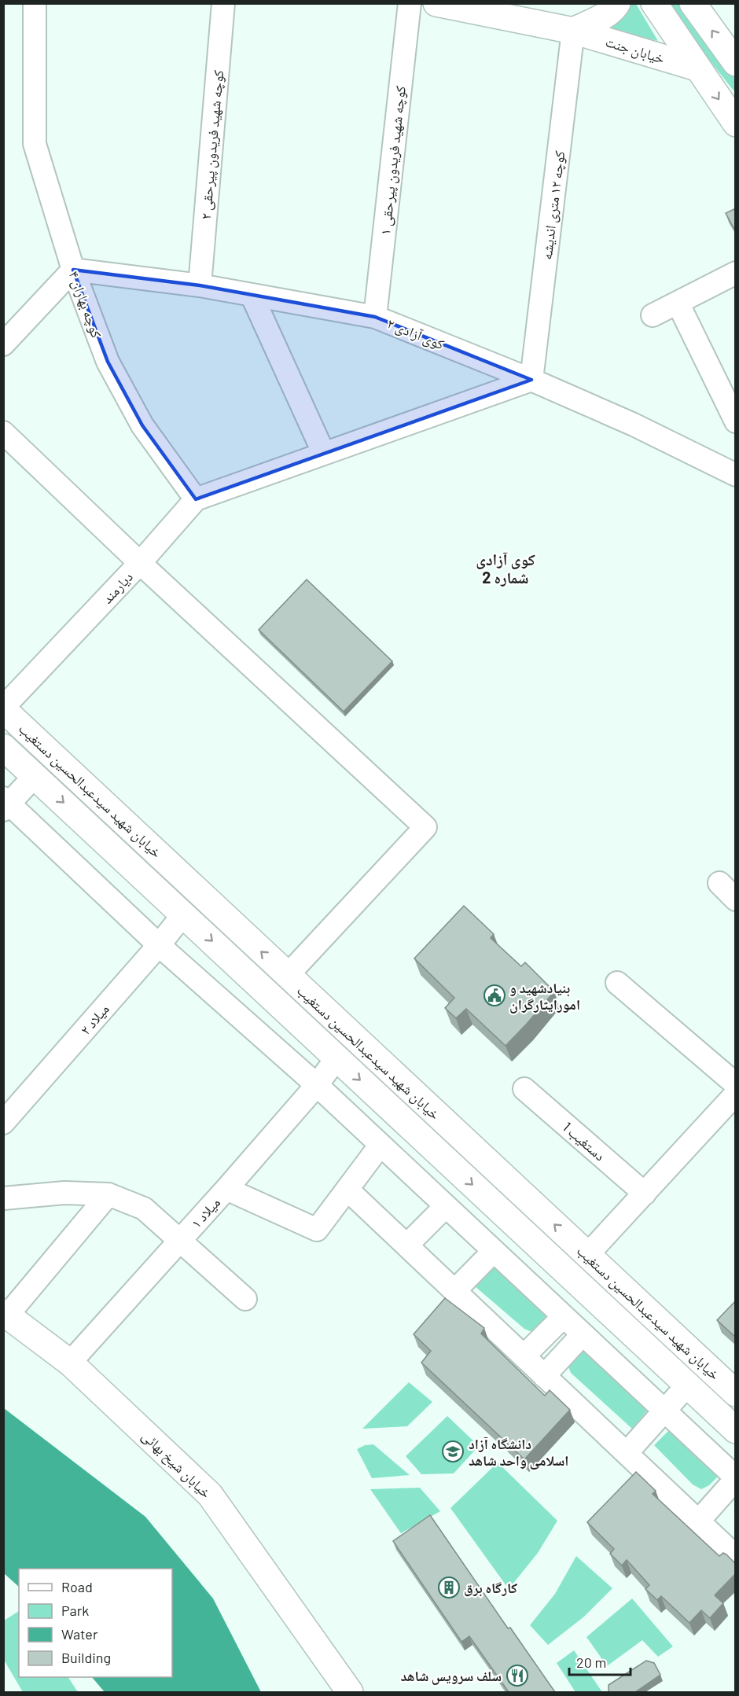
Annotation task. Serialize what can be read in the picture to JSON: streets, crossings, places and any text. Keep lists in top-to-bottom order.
{
  "streets": {
    "main road": ["خیابان جنت", "خیابان شهید سیدعبدالحسین دستغیب", "خیابان شیخ بهائی"],
    "street": [
      "کوچه شهید فریدون پیرحقی ۲",
      "کوچه شهید فریدون پیرحقی ۱",
      "کوچه ۱۲ متری اندیشه",
      "کوچه بهاران ۴",
      "کوی آزادی ۲",
      "دیارمند",
      "میلاد ۲",
      "دستغیب 1",
      "میلاد ۱"
    ]
  },
  "crossings": [
    ["خیابان جنت", "کوچه ۱۲ متری اندیشه"],
    ["کوچه شهید فریدون پیرحقی ۲", "کوی آزادی ۲"],
    ["کوچه شهید فریدون پیرحقی ۱", "کوی آزادی ۲"],
    ["کوچه ۱۲ متری اندیشه", "کوی آزادی ۲"],
    ["کوچه بهاران ۴", "کوی آزادی ۲"],
    ["دیارمند", "خیابان شهید سیدعبدالحسین دستغیب"],
    ["خیابان شهید سیدعبدالحسین دستغیب", "میلاد ۲"],
    ["خیابان شهید سیدعبدالحسین دستغیب", "میلاد ۱"],
    ["میلاد ۱", "خیابان شیخ بهائی"]
  ],
  "districts": ["کوی آزادی شماره 2"],
  "places": {
    "public building": ["بنیادشهید و امورایثارگران"],
    "school or university": ["دانشگاه آزاد اسلامی واحد شاهد"],
    "building": ["کارگاه برق"],
    "restaurant": ["سلف سرویس شاهد"]
  },
  "legend": [
    "Road",
    "Park",
    "Water",
    "Building"
  ],
  "scale_bar": "20 m"
}
